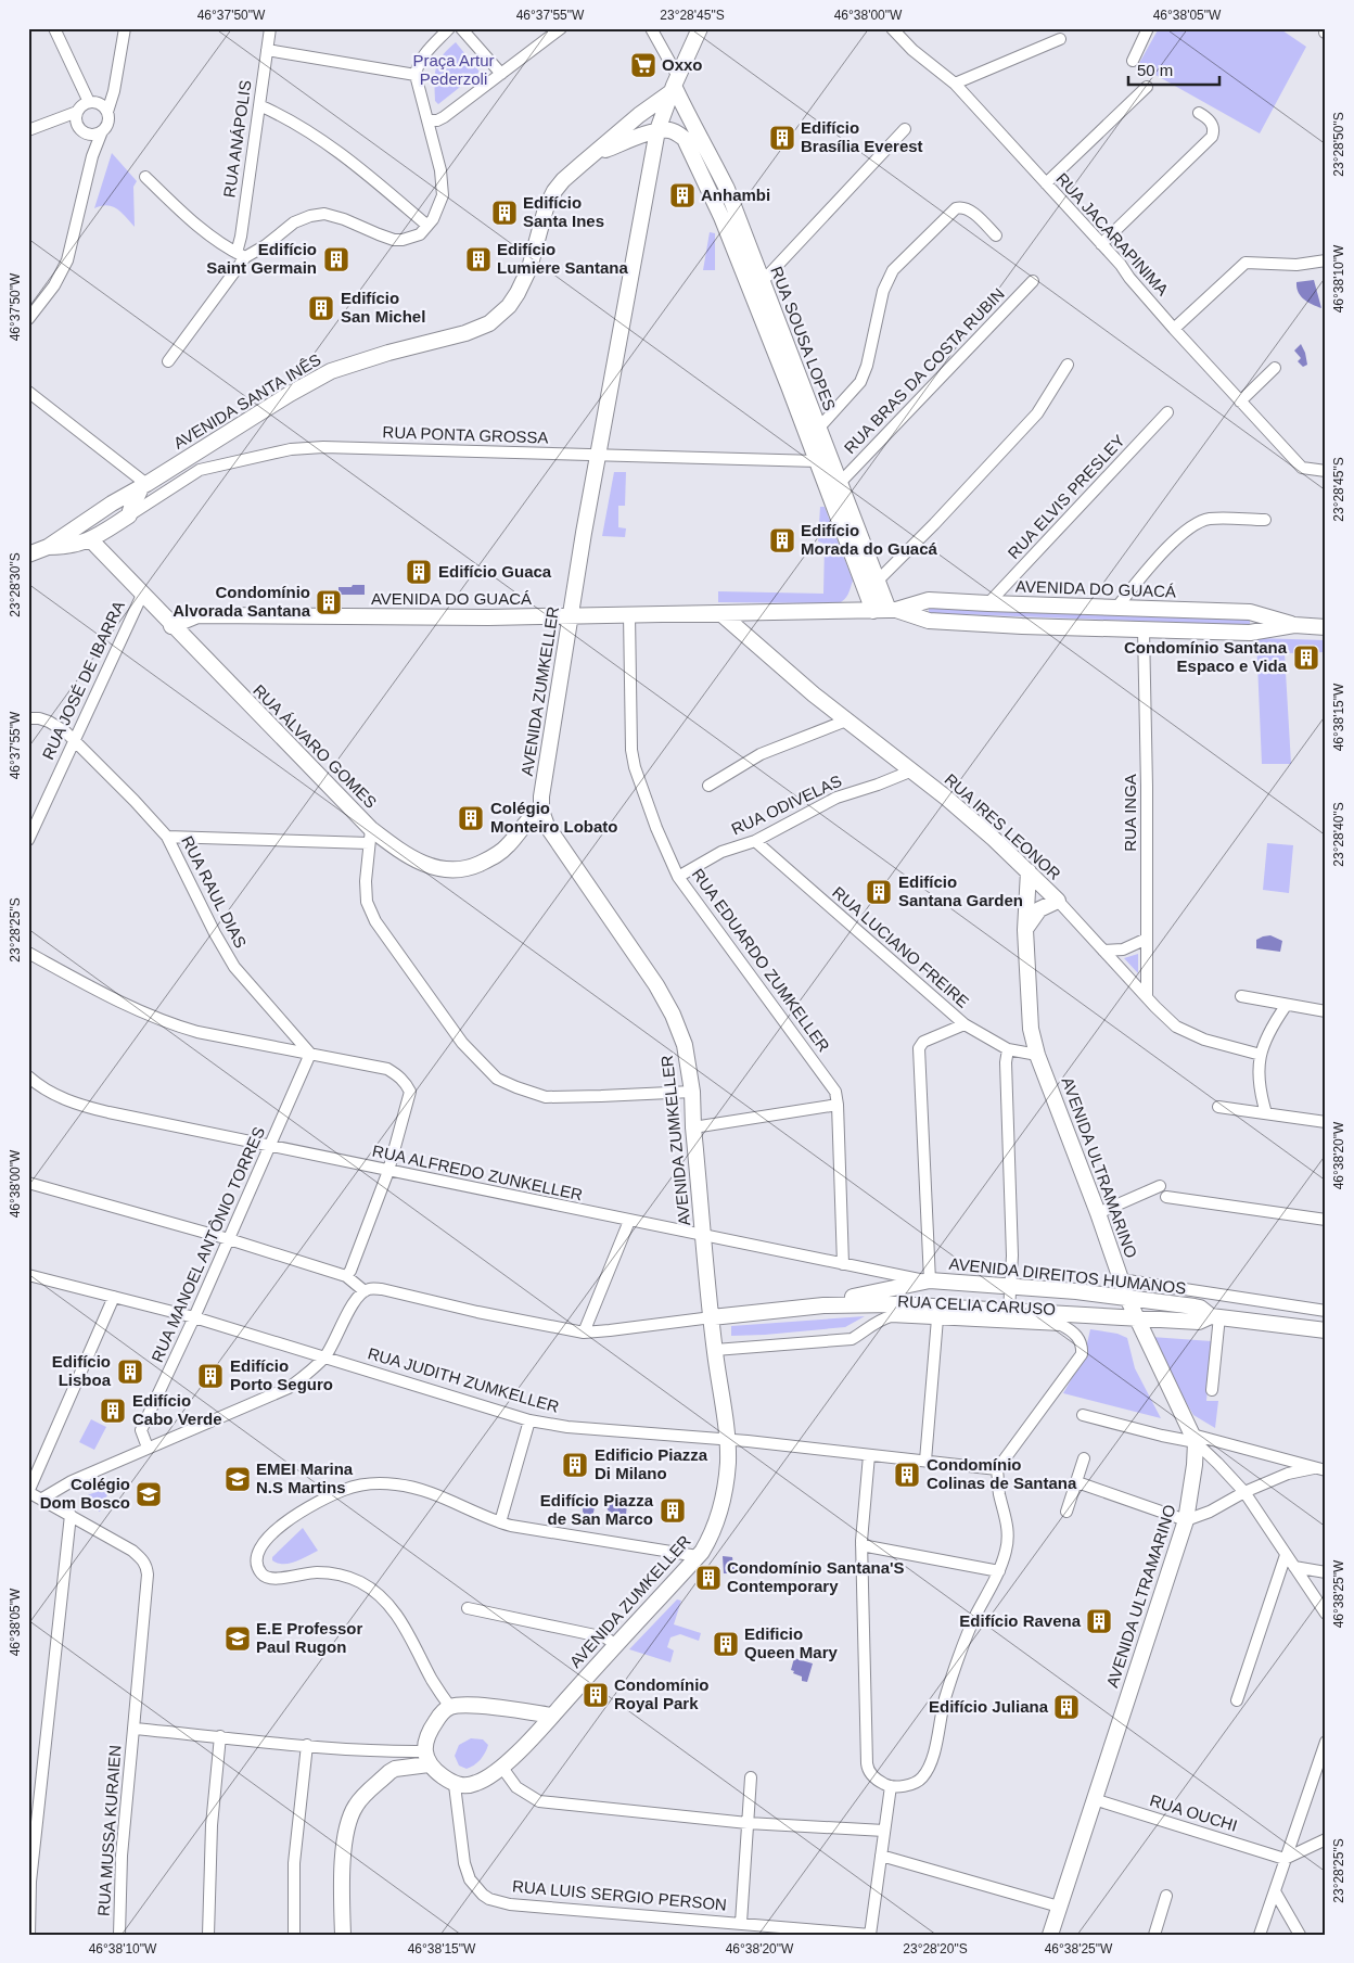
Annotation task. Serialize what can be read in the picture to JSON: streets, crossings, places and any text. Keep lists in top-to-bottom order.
{
  "streets": {
    "street": [
      "RUA ANÁPOLIS",
      "RUA JACARAPINIMA",
      "RUA SOUSA LOPES",
      "RUA BRAS DA COSTA RUBIN",
      "AVENIDA SANTA INÊS",
      "RUA PONTA GROSSA",
      "RUA ELVIS PRESLEY",
      "AVENIDA DO GUACÁ",
      "RUA JOSÉ DE IBARRA",
      "AVENIDA ZUMKELLER",
      "RUA ÁLVARO GOMES",
      "RUA ODIVELAS",
      "RUA INGA",
      "RUA IRES LEONOR",
      "RUA RAUL DIAS",
      "RUA LUCIANO FREIRE",
      "RUA EDUARDO ZUMKELLER",
      "AVENIDA ULTRAMARINO",
      "RUA ALFREDO ZUNKELLER",
      "RUA MANOEL ANTÔNIO TORRES",
      "AVENIDA DIREITOS HUMANOS",
      "RUA CELIA CARUSO",
      "RUA JUDITH ZUMKELLER",
      "RUA OUCHI",
      "RUA MUSSA KURAIEN",
      "RUA LUIS SERGIO PERSON"
    ]
  },
  "crossings": [
    ["RUA SOUSA LOPES", "RUA BRAS DA COSTA RUBIN"],
    ["RUA SOUSA LOPES", "AVENIDA SANTA INÊS"],
    ["RUA SOUSA LOPES", "RUA PONTA GROSSA"],
    ["RUA SOUSA LOPES", "AVENIDA DO GUACÁ"],
    ["RUA SOUSA LOPES", "AVENIDA ZUMKELLER"],
    ["AVENIDA SANTA INÊS", "RUA PONTA GROSSA"],
    ["AVENIDA SANTA INÊS", "AVENIDA ZUMKELLER"],
    ["AVENIDA SANTA INÊS", "RUA ÁLVARO GOMES"],
    ["RUA PONTA GROSSA", "AVENIDA ZUMKELLER"],
    ["RUA ELVIS PRESLEY", "AVENIDA DO GUACÁ"],
    ["AVENIDA DO GUACÁ", "AVENIDA ZUMKELLER"],
    ["AVENIDA DO GUACÁ", "RUA ÁLVARO GOMES"],
    ["AVENIDA DO GUACÁ", "RUA INGA"],
    ["AVENIDA DO GUACÁ", "RUA IRES LEONOR"],
    ["AVENIDA DO GUACÁ", "RUA EDUARDO ZUMKELLER"],
    ["RUA JOSÉ DE IBARRA", "RUA ÁLVARO GOMES"],
    ["RUA JOSÉ DE IBARRA", "RUA RAUL DIAS"],
    ["AVENIDA ZUMKELLER", "RUA ÁLVARO GOMES"],
    ["AVENIDA ZUMKELLER", "RUA ALFREDO ZUNKELLER"],
    ["AVENIDA ZUMKELLER", "AVENIDA DIREITOS HUMANOS"],
    ["AVENIDA ZUMKELLER", "RUA CELIA CARUSO"],
    ["AVENIDA ZUMKELLER", "RUA JUDITH ZUMKELLER"],
    ["AVENIDA ZUMKELLER", "RUA LUIS SERGIO PERSON"],
    ["RUA ODIVELAS", "RUA IRES LEONOR"],
    ["RUA ODIVELAS", "RUA LUCIANO FREIRE"],
    ["RUA ODIVELAS", "RUA EDUARDO ZUMKELLER"],
    ["RUA INGA", "RUA IRES LEONOR"],
    ["RUA IRES LEONOR", "AVENIDA ULTRAMARINO"],
    ["RUA RAUL DIAS", "RUA MANOEL ANTÔNIO TORRES"],
    ["RUA LUCIANO FREIRE", "AVENIDA ULTRAMARINO"],
    ["RUA EDUARDO ZUMKELLER", "RUA ALFREDO ZUNKELLER"],
    ["AVENIDA ULTRAMARINO", "AVENIDA DIREITOS HUMANOS"],
    ["AVENIDA ULTRAMARINO", "RUA OUCHI"],
    ["RUA ALFREDO ZUNKELLER", "RUA MANOEL ANTÔNIO TORRES"],
    ["RUA ALFREDO ZUNKELLER", "AVENIDA DIREITOS HUMANOS"],
    ["RUA MANOEL ANTÔNIO TORRES", "RUA JUDITH ZUMKELLER"],
    ["RUA CELIA CARUSO", "RUA JUDITH ZUMKELLER"]
  ],
  "parks": ["Praça Artur Pederzoli"],
  "places": {
    "supermarket": ["Oxxo"],
    "building": [
      "Edifício Brasília Everest",
      "Anhambi",
      "Edifício Santa Ines",
      "Edifício Saint Germain",
      "Edifício Lumiere Santana",
      "Edifício San Michel",
      "Edifício Morada do Guacá",
      "Edifício Guaca",
      "Condomínio Alvorada Santana",
      "Condomínio Santana Espaco e Vida",
      "Colégio Monteiro Lobato",
      "Edifício Santana Garden",
      "Edifício Lisboa",
      "Edifício Porto Seguro",
      "Edifício Cabo Verde",
      "Edificio Piazza Di Milano",
      "Condomínio Colinas de Santana",
      "Edifício Piazza de San Marco",
      "Condomínio Santana'S Contemporary",
      "Edifício Ravena",
      "Edificio Queen Mary",
      "Condomínio Royal Park",
      "Edifício Juliana"
    ],
    "school or university": ["EMEI Marina N.S Martins", "Colégio Dom Bosco", "E.E Professor Paul Rugon"]
  },
  "scale_bar": "50 m",
  "coordinates": [
    "46°37'50\"W",
    "46°37'55\"W",
    "23°28'45\"S",
    "46°38'00\"W",
    "46°38'05\"W",
    "23°28'50\"S",
    "46°38'10\"W",
    "23°28'30\"S",
    "46°38'15\"W",
    "23°28'40\"S",
    "23°28'25\"S",
    "46°38'20\"W",
    "46°38'25\"W",
    "23°28'20\"S"
  ]
}
